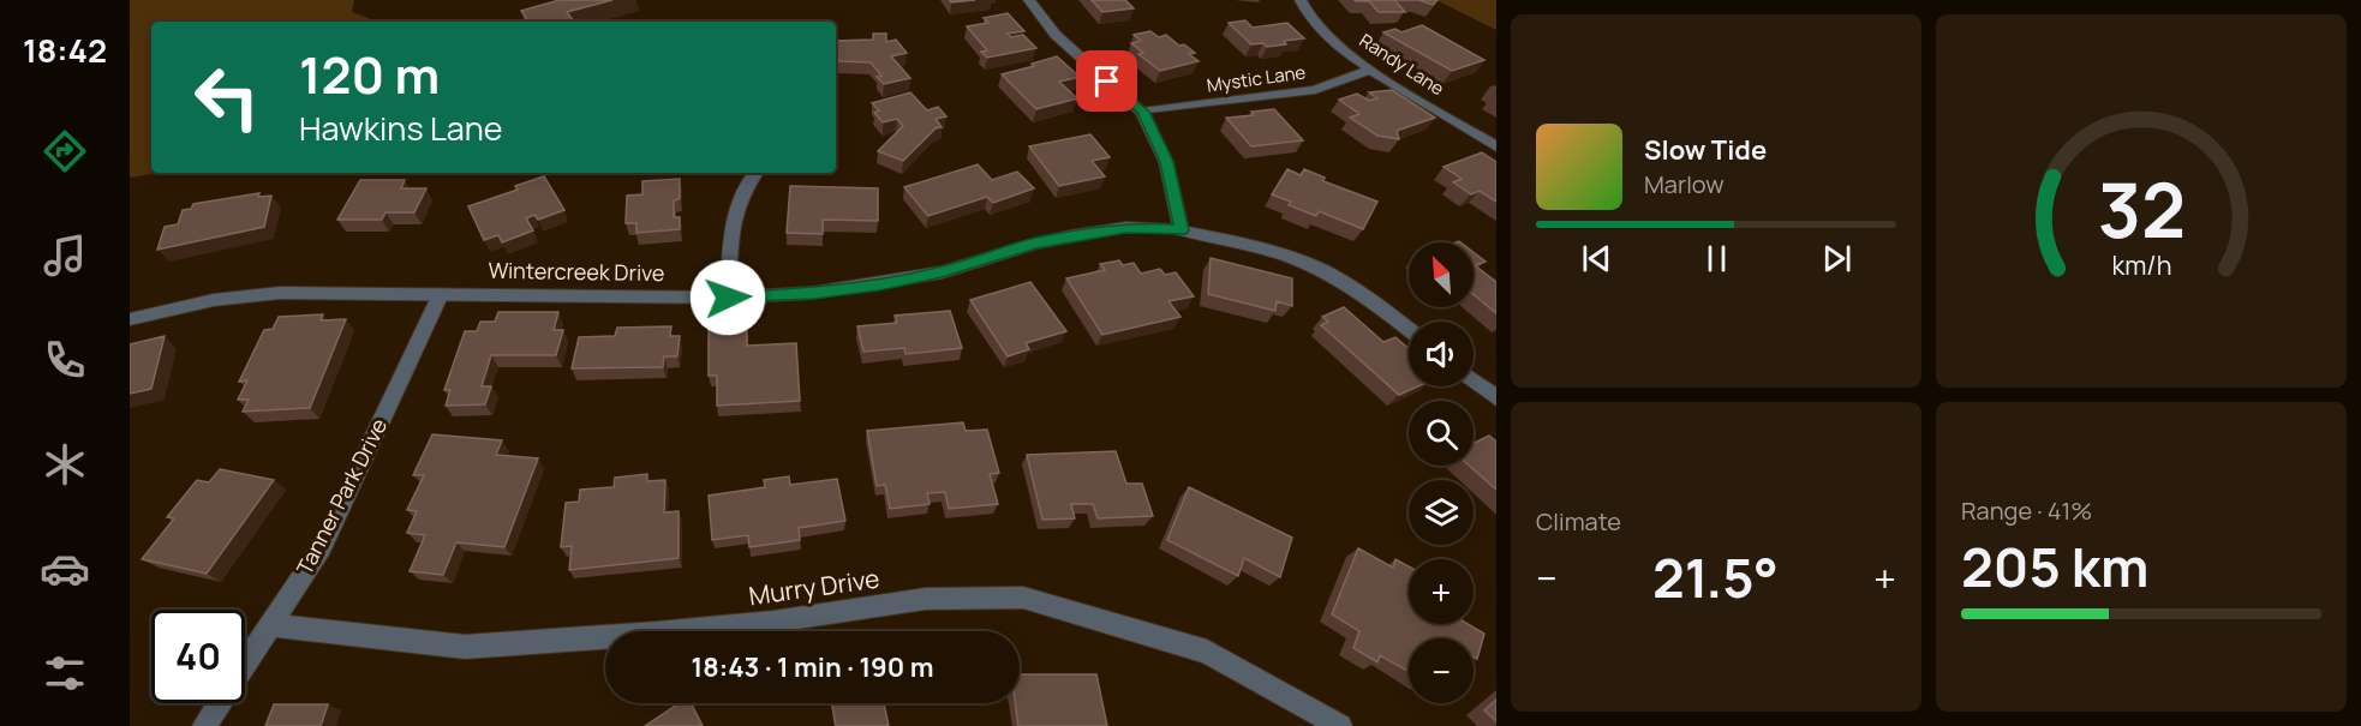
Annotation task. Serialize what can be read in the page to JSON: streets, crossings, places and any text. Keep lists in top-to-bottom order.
{
  "streets": {
    "street": [
      "Randy Lane",
      "Mystic Lane",
      "Wintercreek Drive",
      "Tanner Park Drive",
      "Murry Drive"
    ]
  },
  "crossings": [
    ["Randy Lane", "Mystic Lane"],
    ["Wintercreek Drive", "Tanner Park Drive"],
    ["Tanner Park Drive", "Murry Drive"]
  ],
  "north": "top left",
  "page": {
    "tabs": "18:42",
    "turn": ["120 m", "Hawkins Lane"],
    "song": ["Slow Tide", "Marlow"],
    "map_buttons": ["+", "−"],
    "tile": [
      "Climate",
      ["Range · 41%", "205 km"]
    ],
    "heat": ["−", "21.5°", "+"],
    "limit": "40",
    "trip": "18:43 · 1 min · 190 m",
    "gauge": ["32", "km/h"]
  }
}
